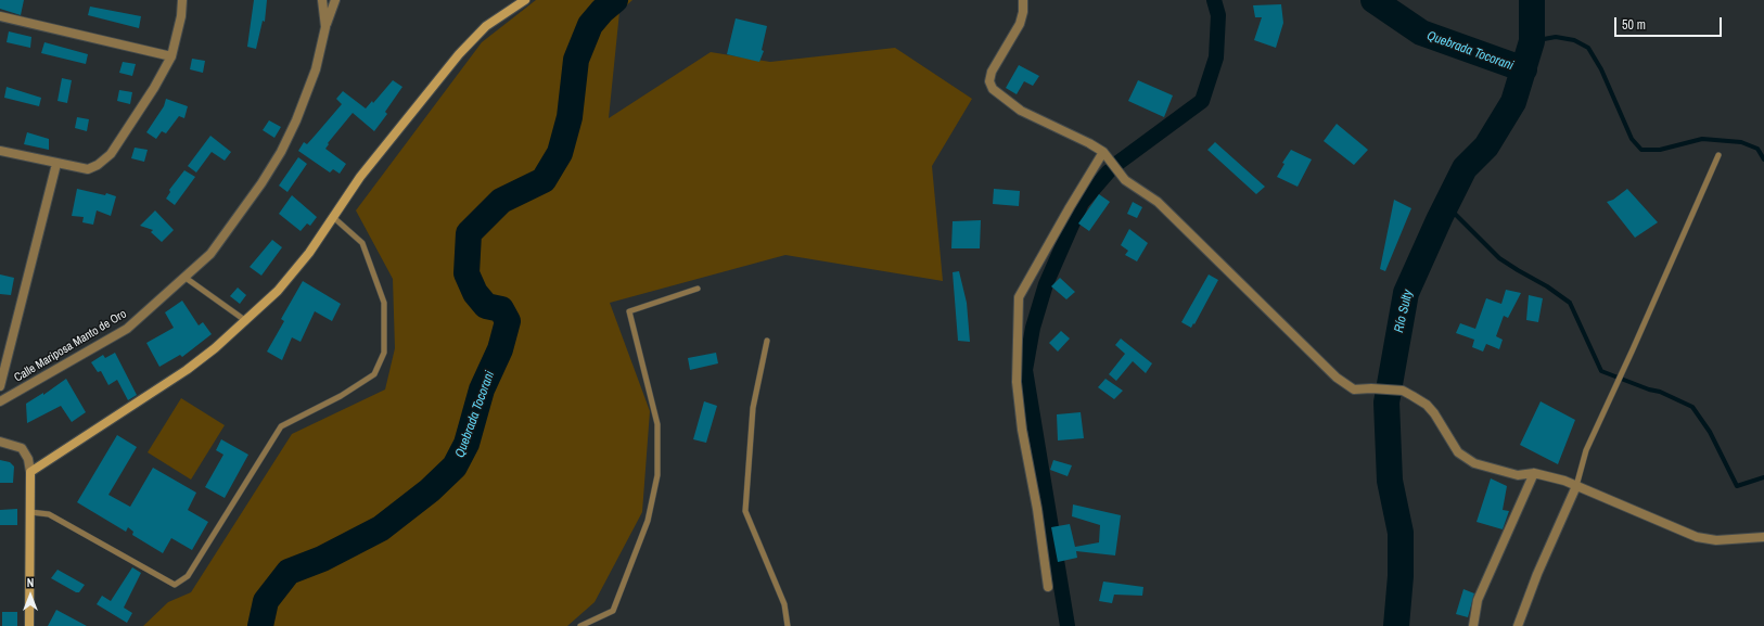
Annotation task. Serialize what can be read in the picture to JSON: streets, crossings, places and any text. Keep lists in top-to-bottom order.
{
  "streets": {
    "street": ["Calle Mariposa Manto de Oro"]
  },
  "water": ["Quebrada Tocorani", "Río Sulty"],
  "scale_bar": "50 m",
  "north": "top"
}
